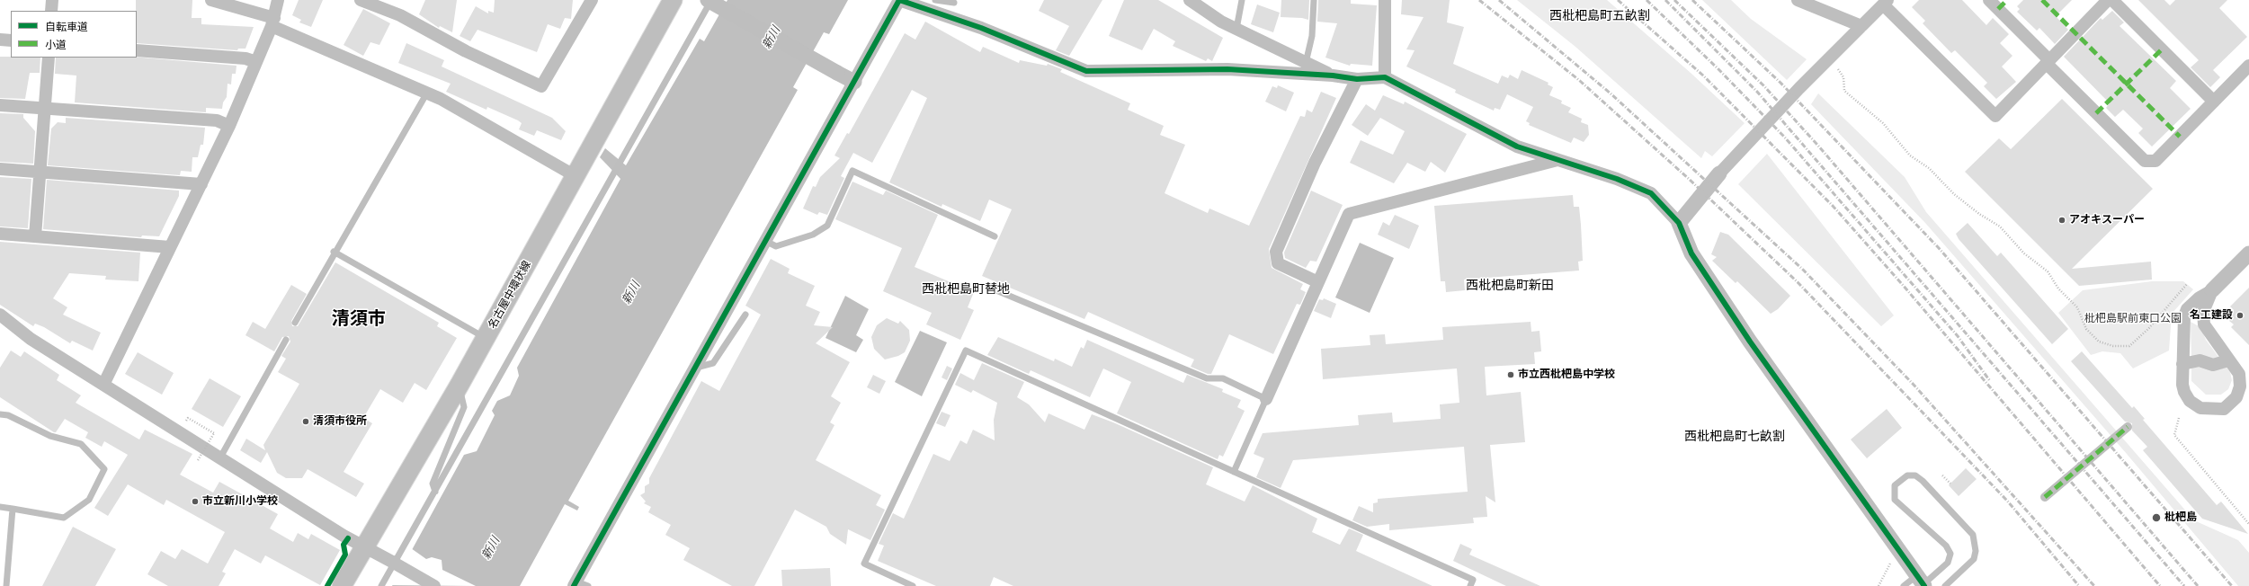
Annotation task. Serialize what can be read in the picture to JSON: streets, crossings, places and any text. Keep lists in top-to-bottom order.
{
  "streets": {
    "main road": ["名古屋中環状線"]
  },
  "districts": [
    "西枇杷島町五畝割",
    "西枇杷島町新田",
    "西枇杷島町替地",
    "清須市",
    "西枇杷島町七畝割"
  ],
  "water": ["新川"],
  "parks": ["枇杷島駅前東口公園"],
  "places": [
    "アオキスーパー",
    "名工建設",
    "市立西枇杷島中学校",
    "清須市役所",
    "市立新川小学校",
    "枇杷島"
  ],
  "legend": ["自転車道", "小道"]
}
